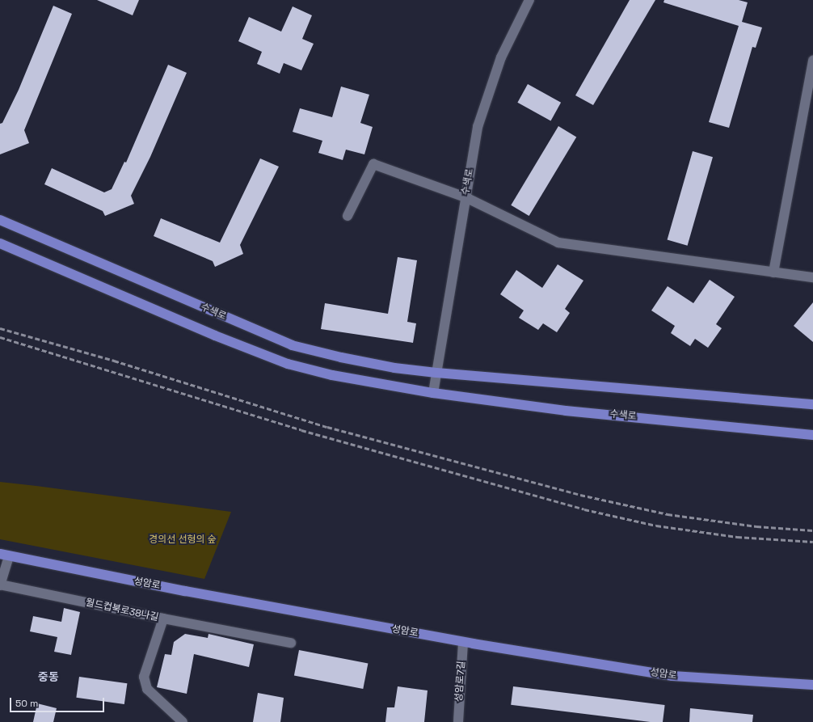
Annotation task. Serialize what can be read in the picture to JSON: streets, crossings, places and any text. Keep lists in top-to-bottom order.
{
  "streets": {
    "main road": ["수색로", "성암로"],
    "street": ["월드컵북로38나길", "성암로7길"]
  },
  "crossings": [
    ["성암로", "성암로7길"]
  ],
  "districts": ["중동"],
  "parks": ["경의선 선형의 숲"],
  "scale_bar": "50 m"
}
